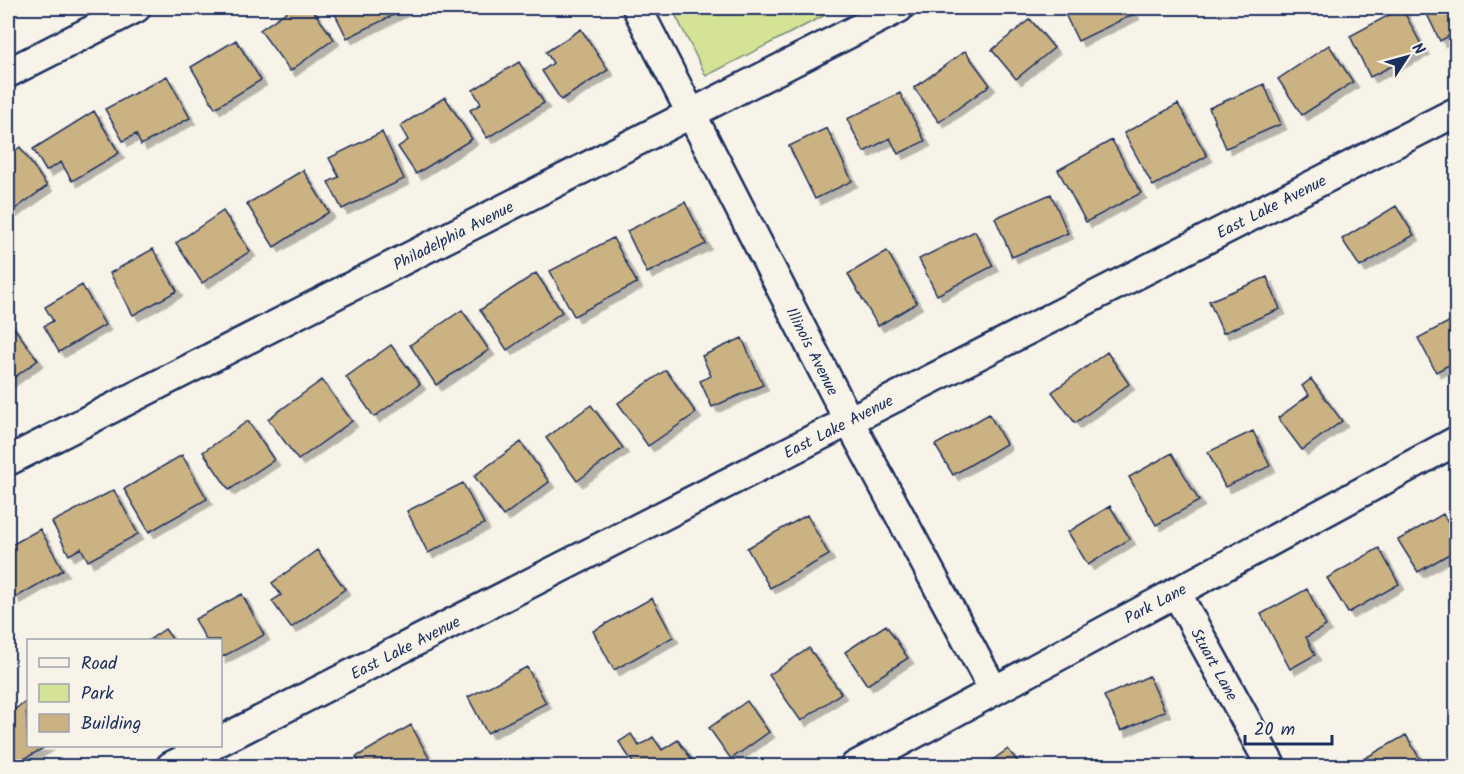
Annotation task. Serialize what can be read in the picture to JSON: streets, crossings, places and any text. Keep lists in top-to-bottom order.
{
  "streets": {
    "street": [
      "East Lake Avenue",
      "Philadelphia Avenue",
      "Illinois Avenue",
      "Park Lane",
      "Stuart Lane"
    ]
  },
  "crossings": [
    ["East Lake Avenue", "Illinois Avenue"],
    ["Philadelphia Avenue", "Illinois Avenue"],
    ["Illinois Avenue", "Park Lane"],
    ["Park Lane", "Stuart Lane"]
  ],
  "legend": ["Road", "Park", "Building"],
  "scale_bar": "20 m",
  "north": "top right"
}
